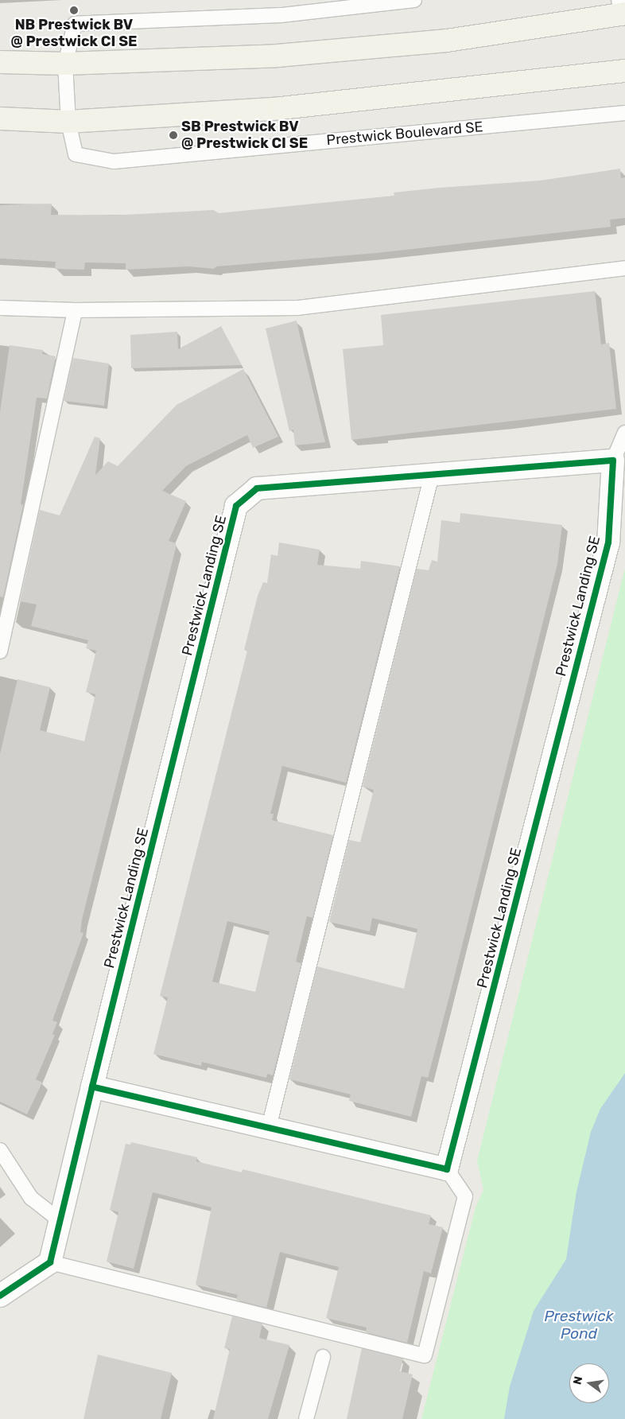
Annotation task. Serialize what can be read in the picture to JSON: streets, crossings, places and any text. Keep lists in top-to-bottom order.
{
  "streets": {
    "street": ["Prestwick Landing SE"],
    "lane": ["Prestwick Boulevard SE"]
  },
  "water": ["Prestwick Pond"],
  "places": ["NB Prestwick BV @ Prestwick CI SE", "SB Prestwick BV @ Prestwick CI SE"],
  "north": "left"
}
